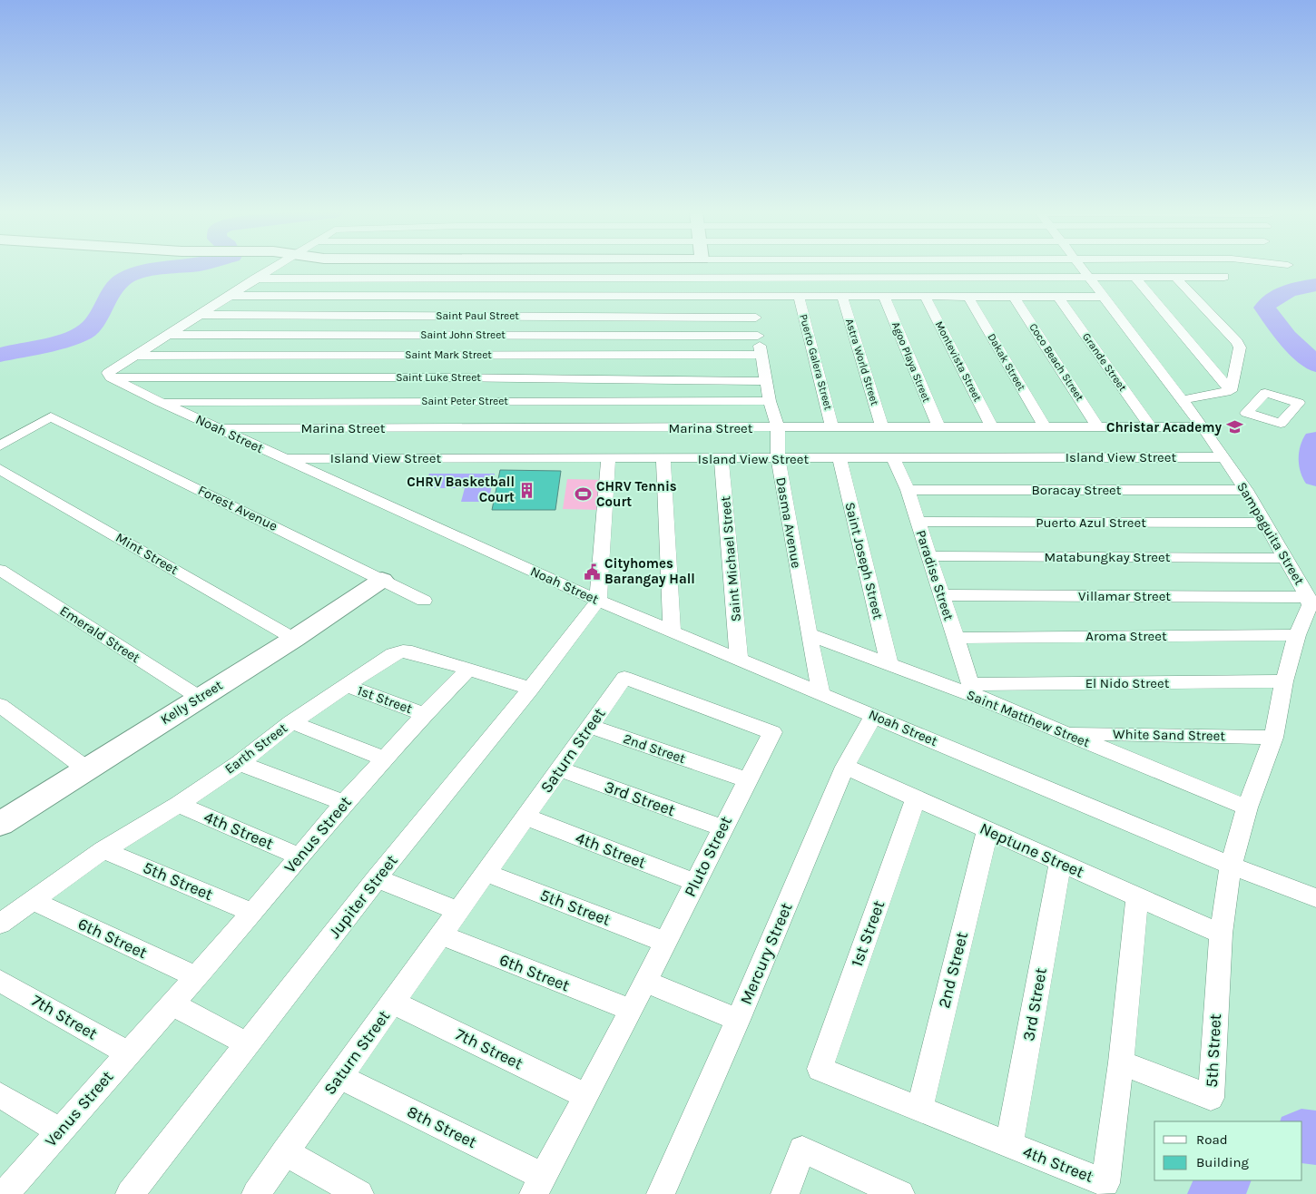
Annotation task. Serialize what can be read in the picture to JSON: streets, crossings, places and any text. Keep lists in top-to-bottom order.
{
  "streets": {
    "street": [
      "Saint Paul Street",
      "Saint John Street",
      "Saint Mark Street",
      "Montevista Street",
      "Puerto Galera Street",
      "Astra World Street",
      "Agoo Playa Street",
      "Dakak Street",
      "Coco Beach Street",
      "Grande Street",
      "Saint Luke Street",
      "Saint Peter Street",
      "Marina Street",
      "Noah Street",
      "Island View Street",
      "Boracay Street",
      "Forest Avenue",
      "Dasma Avenue",
      "Puerto Azul Street",
      "Sampaguita Street",
      "Mint Street",
      "Matabungkay Street",
      "Saint Michael Street",
      "Saint Joseph Street",
      "Paradise Street",
      "Villamar Street",
      "Emerald Street",
      "Aroma Street",
      "El Nido Street",
      "1st Street",
      "Kelly Street",
      "Saint Matthew Street",
      "White Sand Street",
      "Earth Street",
      "2nd Street",
      "Saturn Street",
      "3rd Street",
      "4th Street",
      "Venus Street",
      "Neptune Street",
      "Pluto Street",
      "5th Street",
      "Jupiter Street",
      "6th Street",
      "Mercury Street",
      "7th Street",
      "8th Street"
    ]
  },
  "crossings": [
    ["Saint Paul Street", "Dasma Avenue"],
    ["Saint John Street", "Dasma Avenue"],
    ["Saint Mark Street", "Dasma Avenue"],
    ["Montevista Street", "Marina Street"],
    ["Puerto Galera Street", "Marina Street"],
    ["Astra World Street", "Marina Street"],
    ["Agoo Playa Street", "Marina Street"],
    ["Dakak Street", "Marina Street"],
    ["Coco Beach Street", "Marina Street"],
    ["Grande Street", "Marina Street"],
    ["Saint Luke Street", "Noah Street"],
    ["Saint Luke Street", "Dasma Avenue"],
    ["Saint Peter Street", "Noah Street"],
    ["Saint Peter Street", "Dasma Avenue"],
    ["Marina Street", "Noah Street"],
    ["Marina Street", "Dasma Avenue"],
    ["Marina Street", "Sampaguita Street"],
    ["Noah Street", "Island View Street"],
    ["Noah Street", "Dasma Avenue"],
    ["Noah Street", "Saint Michael Street"],
    ["Noah Street", "Jupiter Street"],
    ["Noah Street", "Mercury Street"],
    ["Island View Street", "Dasma Avenue"],
    ["Island View Street", "Sampaguita Street"],
    ["Island View Street", "Saint Michael Street"],
    ["Island View Street", "Saint Joseph Street"],
    ["Island View Street", "Paradise Street"],
    ["Boracay Street", "Sampaguita Street"],
    ["Boracay Street", "Paradise Street"],
    ["Forest Avenue", "Kelly Street"],
    ["Dasma Avenue", "Saint Matthew Street"],
    ["Puerto Azul Street", "Sampaguita Street"],
    ["Puerto Azul Street", "Paradise Street"],
    ["Sampaguita Street", "Matabungkay Street"],
    ["Sampaguita Street", "Villamar Street"],
    ["Mint Street", "Kelly Street"],
    ["Matabungkay Street", "Paradise Street"],
    ["Saint Joseph Street", "Saint Matthew Street"],
    ["Paradise Street", "Villamar Street"],
    ["Paradise Street", "Aroma Street"],
    ["Paradise Street", "El Nido Street"],
    ["Paradise Street", "Saint Matthew Street"],
    ["Emerald Street", "Kelly Street"],
    ["El Nido Street", "Saint Matthew Street"],
    ["1st Street", "Earth Street"],
    ["1st Street", "4th Street"],
    ["1st Street", "Venus Street"],
    ["1st Street", "Neptune Street"],
    ["Saint Matthew Street", "White Sand Street"],
    ["Earth Street", "4th Street"],
    ["Earth Street", "Venus Street"],
    ["Earth Street", "5th Street"],
    ["Earth Street", "Jupiter Street"],
    ["Earth Street", "6th Street"],
    ["2nd Street", "Saturn Street"],
    ["2nd Street", "4th Street"],
    ["2nd Street", "Neptune Street"],
    ["2nd Street", "Pluto Street"],
    ["Saturn Street", "3rd Street"],
    ["Saturn Street", "4th Street"],
    ["Saturn Street", "Pluto Street"],
    ["Saturn Street", "5th Street"],
    ["Saturn Street", "6th Street"],
    ["Saturn Street", "7th Street"],
    ["Saturn Street", "8th Street"],
    ["3rd Street", "4th Street"],
    ["3rd Street", "Neptune Street"],
    ["3rd Street", "Pluto Street"],
    ["4th Street", "Venus Street"],
    ["4th Street", "Neptune Street"],
    ["4th Street", "Pluto Street"],
    ["4th Street", "5th Street"],
    ["Venus Street", "5th Street"],
    ["Venus Street", "6th Street"],
    ["Venus Street", "7th Street"],
    ["Neptune Street", "5th Street"],
    ["Neptune Street", "Mercury Street"],
    ["Pluto Street", "5th Street"],
    ["Pluto Street", "6th Street"],
    ["Pluto Street", "7th Street"],
    ["Pluto Street", "8th Street"]
  ],
  "places": {
    "school or university": ["Christar Academy"],
    "building": ["CHRV Basketball Court"],
    "sports": ["CHRV Tennis Court"],
    "public building": ["Cityhomes Barangay Hall"]
  },
  "legend": ["Road", "Building"]
}
